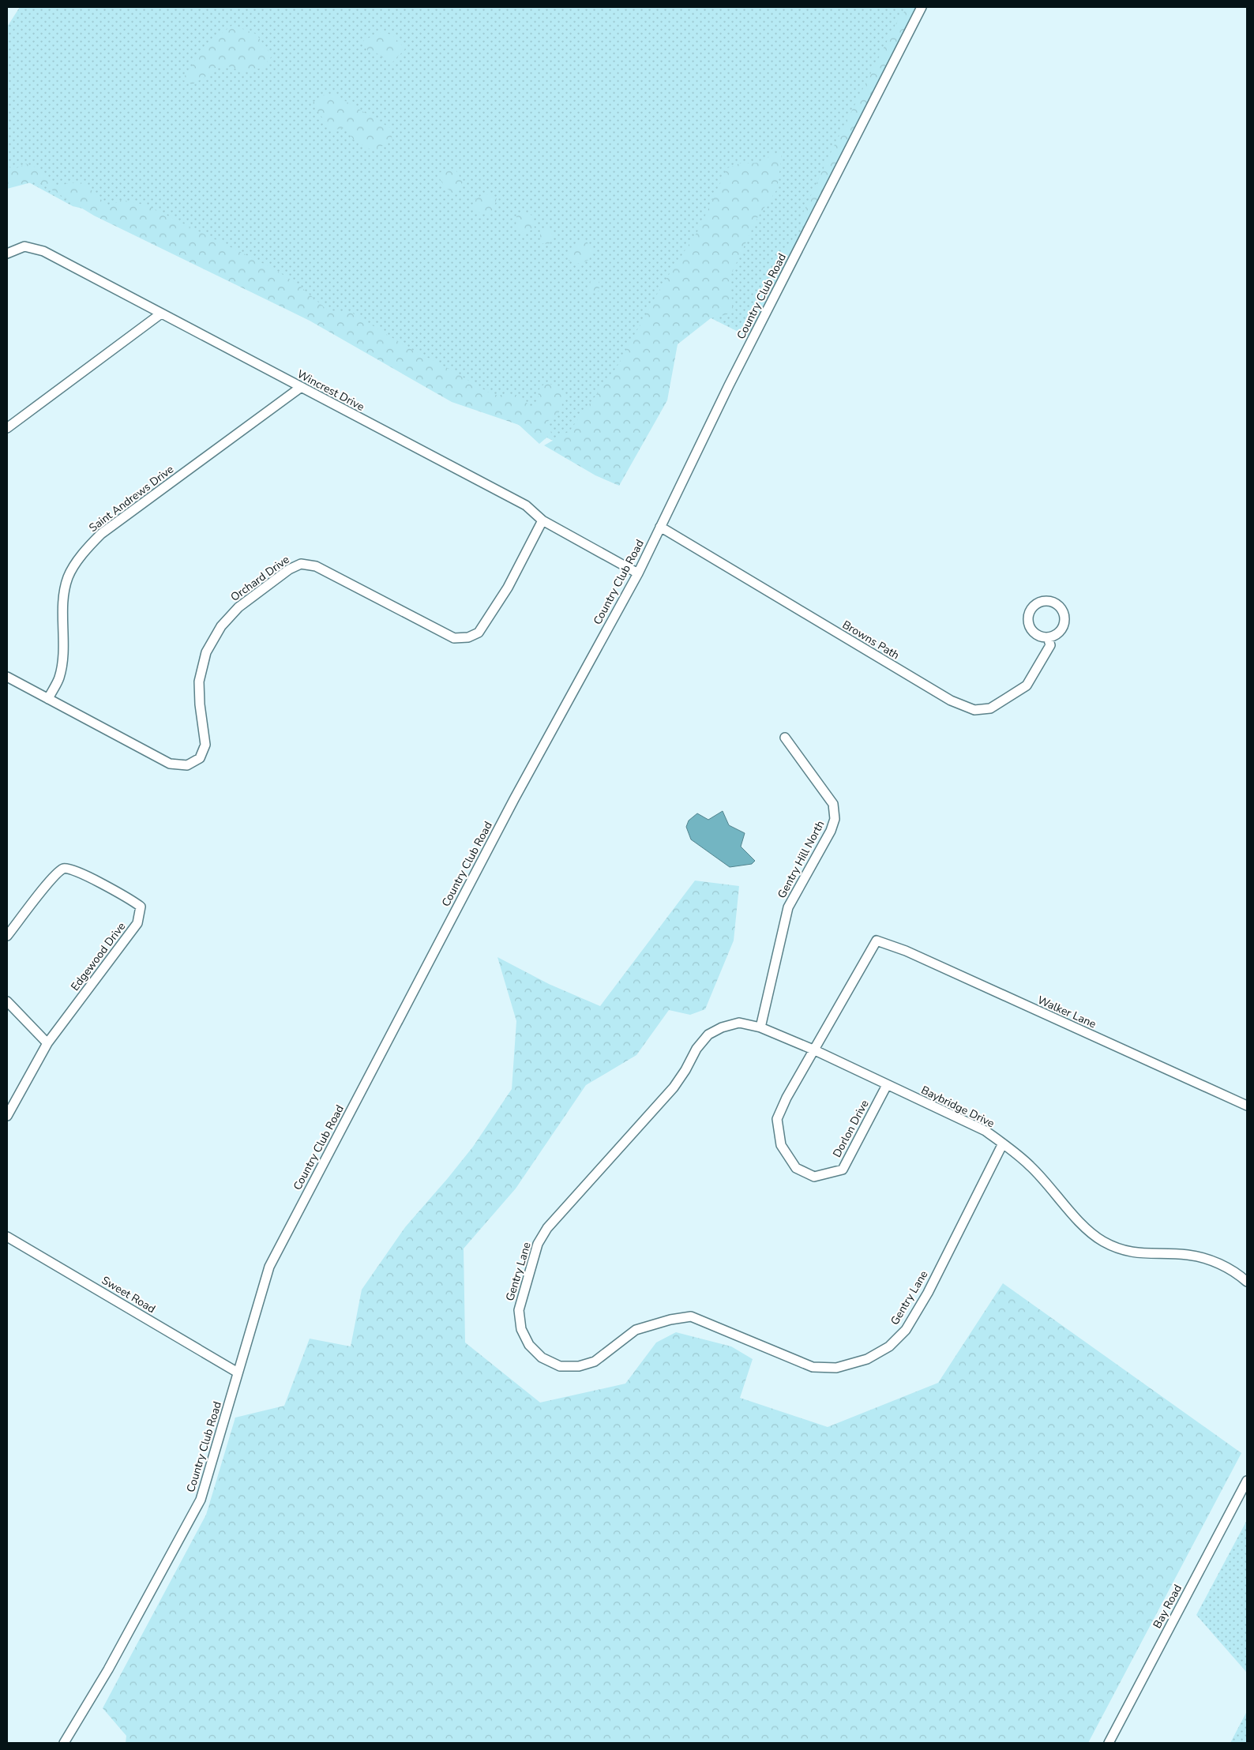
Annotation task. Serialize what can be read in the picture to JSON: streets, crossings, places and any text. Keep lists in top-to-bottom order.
{
  "streets": {
    "street": [
      "Country Club Road",
      "Wincrest Drive",
      "Saint Andrews Drive",
      "Orchard Drive",
      "Browns Path",
      "Gentry Hill North",
      "Edgewood Drive",
      "Walker Lane",
      "Baybridge Drive",
      "Dorlon Drive",
      "Gentry Lane",
      "Sweet Road",
      "Bay Road"
    ]
  },
  "crossings": [
    ["Country Club Road", "Wincrest Drive"],
    ["Country Club Road", "Browns Path"],
    ["Country Club Road", "Sweet Road"],
    ["Wincrest Drive", "Saint Andrews Drive"],
    ["Wincrest Drive", "Orchard Drive"],
    ["Saint Andrews Drive", "Orchard Drive"],
    ["Gentry Hill North", "Gentry Lane"],
    ["Walker Lane", "Baybridge Drive"],
    ["Walker Lane", "Dorlon Drive"],
    ["Walker Lane", "Gentry Lane"],
    ["Baybridge Drive", "Dorlon Drive"],
    ["Baybridge Drive", "Gentry Lane"],
    ["Dorlon Drive", "Gentry Lane"]
  ]
}
